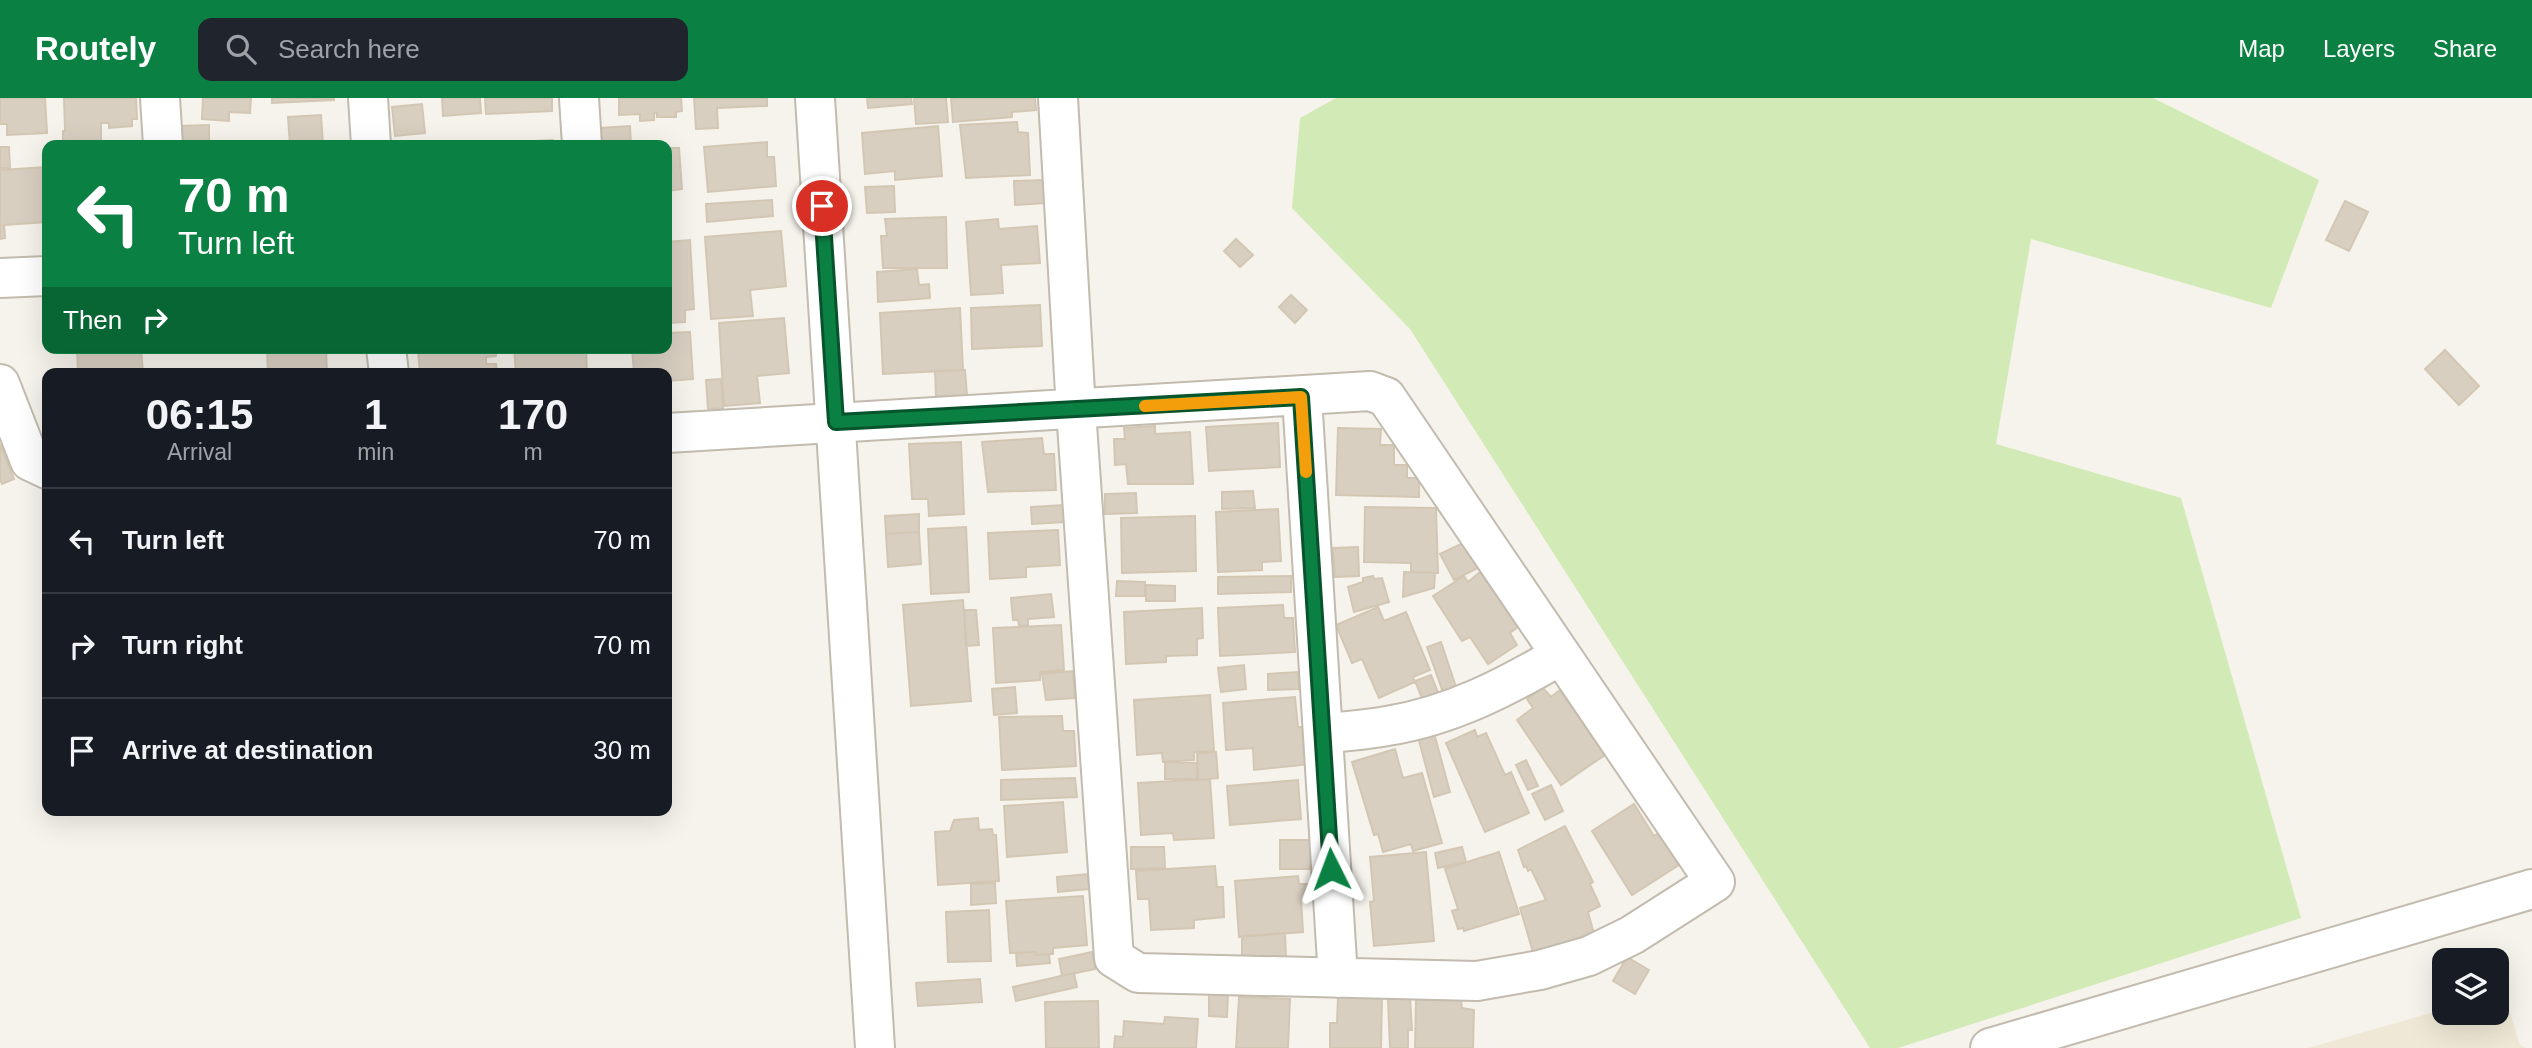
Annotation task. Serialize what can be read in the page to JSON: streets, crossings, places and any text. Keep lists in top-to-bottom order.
{
  "page": {
    "header": "Routely",
    "search": "Search here",
    "nav": ["Map", "Layers", "Share"],
    "turn": ["70 m", "Turn left"],
    "then": "Then",
    "eta": [
      "06:15",
      "Arrival",
      "1",
      "min",
      "170",
      "m"
    ],
    "list": [
      {
        "name": "Turn left",
        "value": "70 m"
      },
      {
        "name": "Turn right",
        "value": "70 m"
      },
      {
        "name": "Arrive at destination",
        "value": "30 m"
      }
    ]
  }
}
